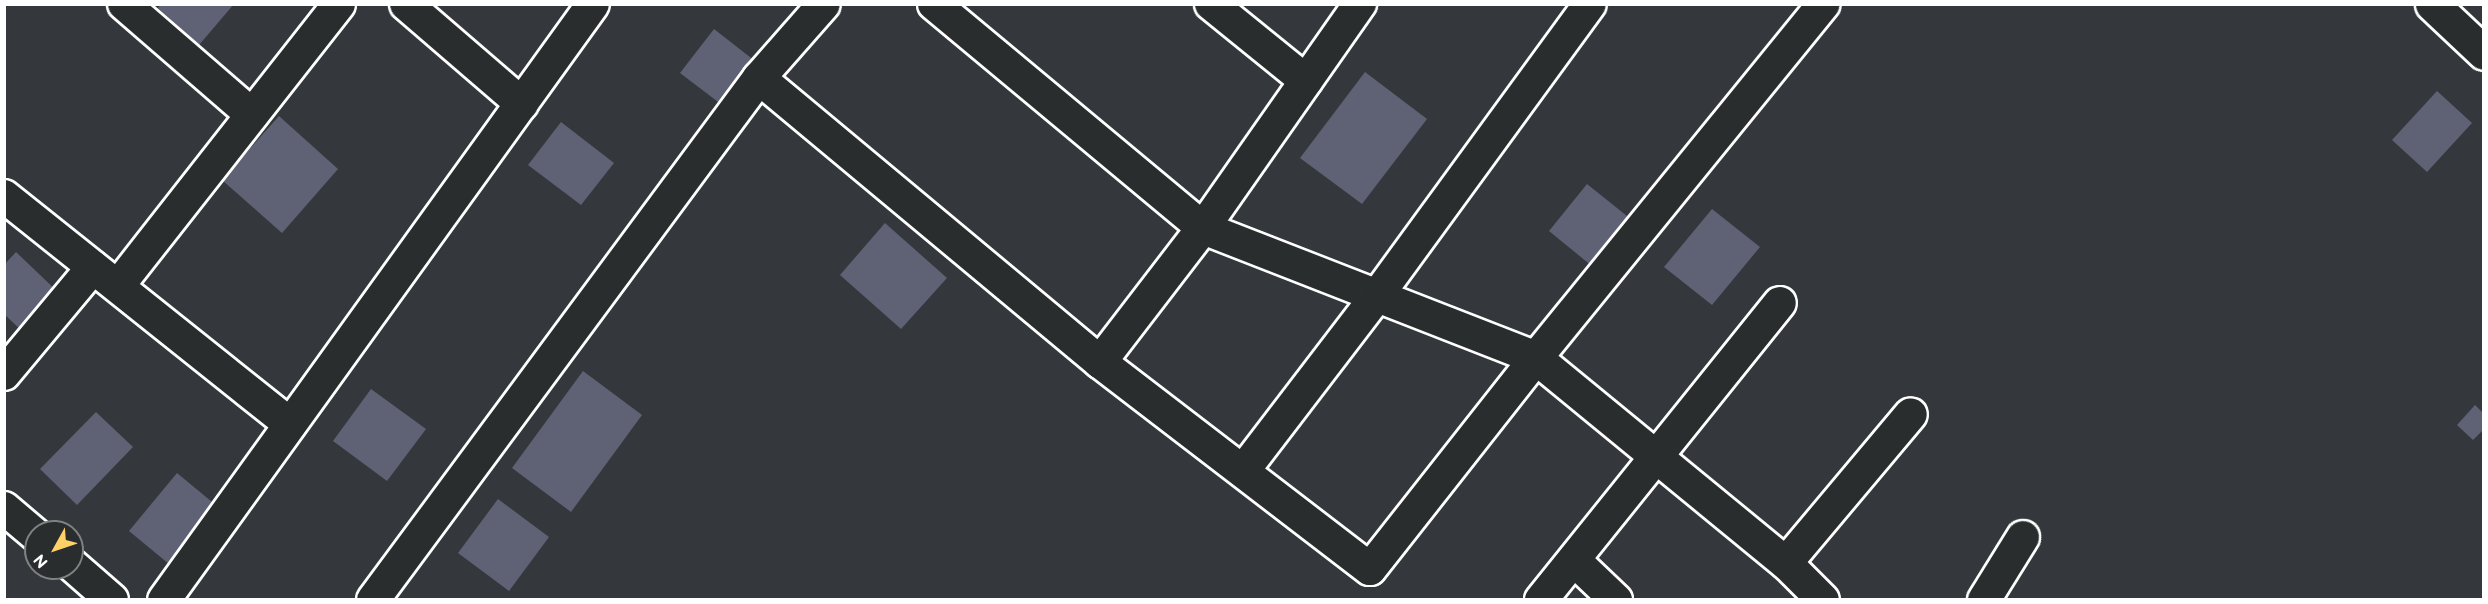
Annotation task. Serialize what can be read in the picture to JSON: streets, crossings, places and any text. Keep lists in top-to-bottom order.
{
  "north": "bottom left"
}
